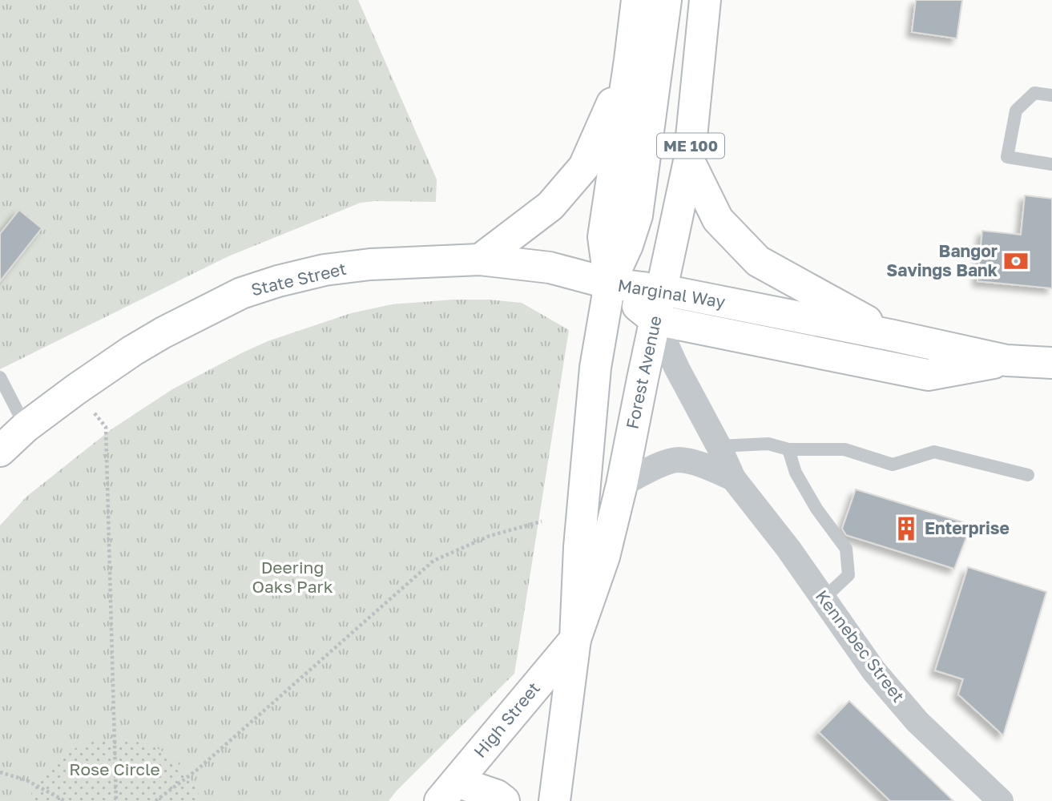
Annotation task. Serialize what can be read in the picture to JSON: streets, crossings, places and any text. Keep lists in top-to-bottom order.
{
  "streets": {
    "main road": [
      "ME 100",
      "State Street",
      "Marginal Way",
      "Forest Avenue",
      "High Street"
    ],
    "street": ["Kennebec Street"]
  },
  "crossings": [
    ["State Street", "Marginal Way"],
    ["State Street", "Forest Avenue"],
    ["Marginal Way", "Forest Avenue"],
    ["Marginal Way", "Kennebec Street"],
    ["Forest Avenue", "Kennebec Street"],
    ["Forest Avenue", "High Street"]
  ],
  "parks": ["Deering Oaks Park", "Rose Circle"],
  "places": {
    "bank": ["Bangor Savings Bank"],
    "building": ["Enterprise"]
  }
}
